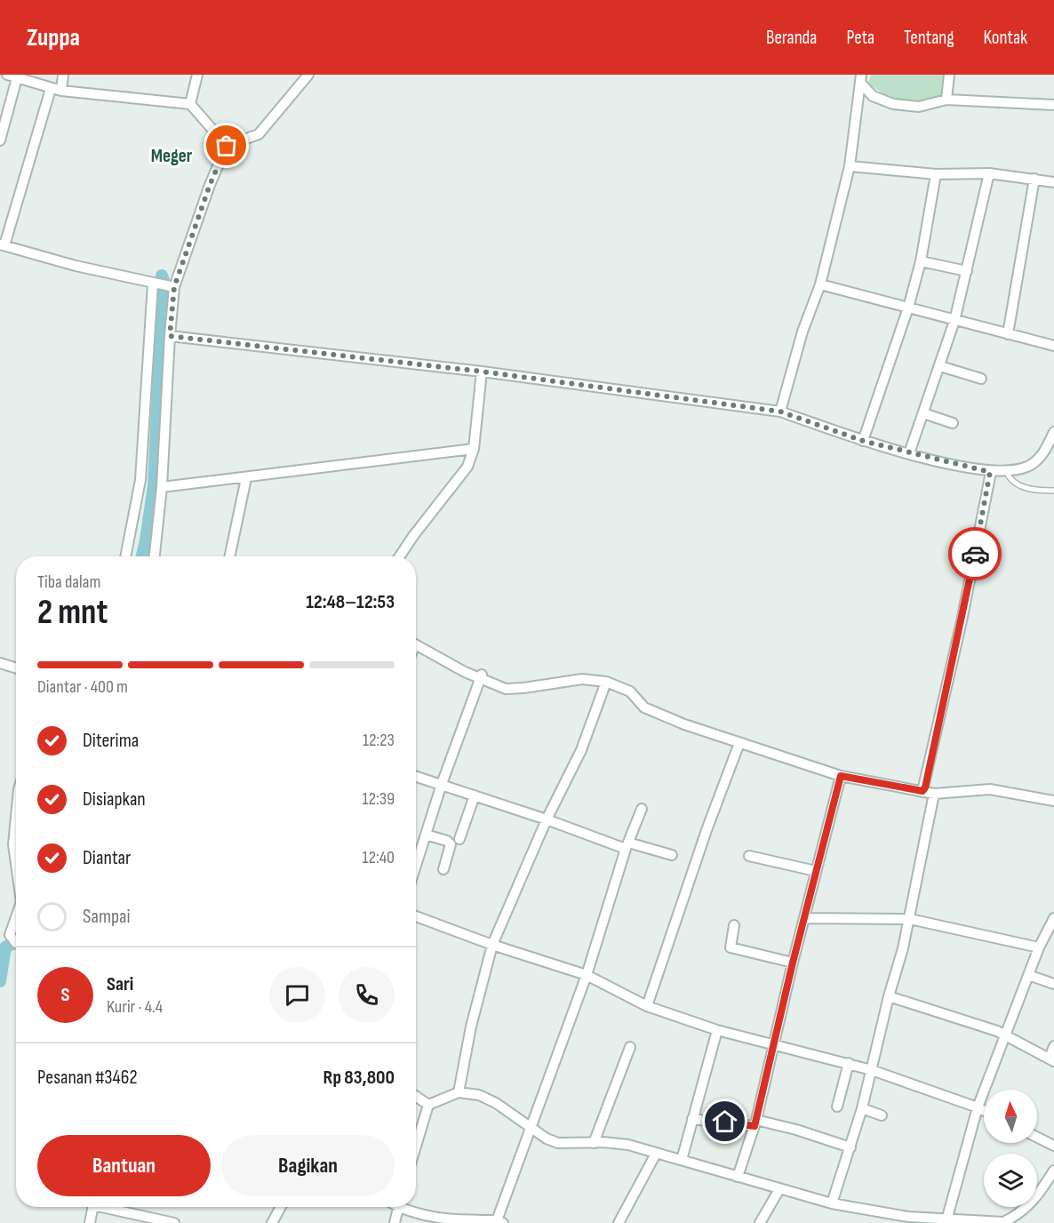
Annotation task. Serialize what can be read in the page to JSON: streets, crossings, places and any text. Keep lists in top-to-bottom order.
{
  "districts": ["Meger"],
  "north": "top",
  "page": {
    "header": "Zuppa",
    "nav": [
      "Beranda",
      "Peta",
      "Tentang",
      "Kontak"
    ],
    "heading": ["2 mnt", "Tiba dalam", "12:48–12:53"],
    "panel": [
      "Sari",
      "Kurir · 4.4",
      "Pesanan #3462",
      "Rp 83,800"
    ],
    "bar": "Diantar · 400 m",
    "list": [
      ["Diterima", "12:23"],
      ["Disiapkan", "12:39"],
      ["Diantar", "12:40"],
      "Sampai"
    ],
    "round": "S",
    "buttons": ["Bantuan", "Bagikan"]
  }
}
